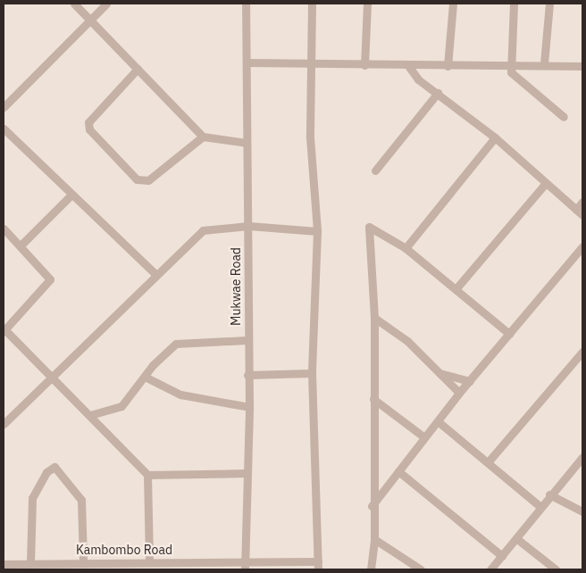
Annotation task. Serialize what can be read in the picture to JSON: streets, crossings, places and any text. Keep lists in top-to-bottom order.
{
  "streets": {
    "street": ["Mukwae Road", "Kambombo Road"]
  },
  "crossings": [
    ["Mukwae Road", "Kambombo Road"]
  ]
}
